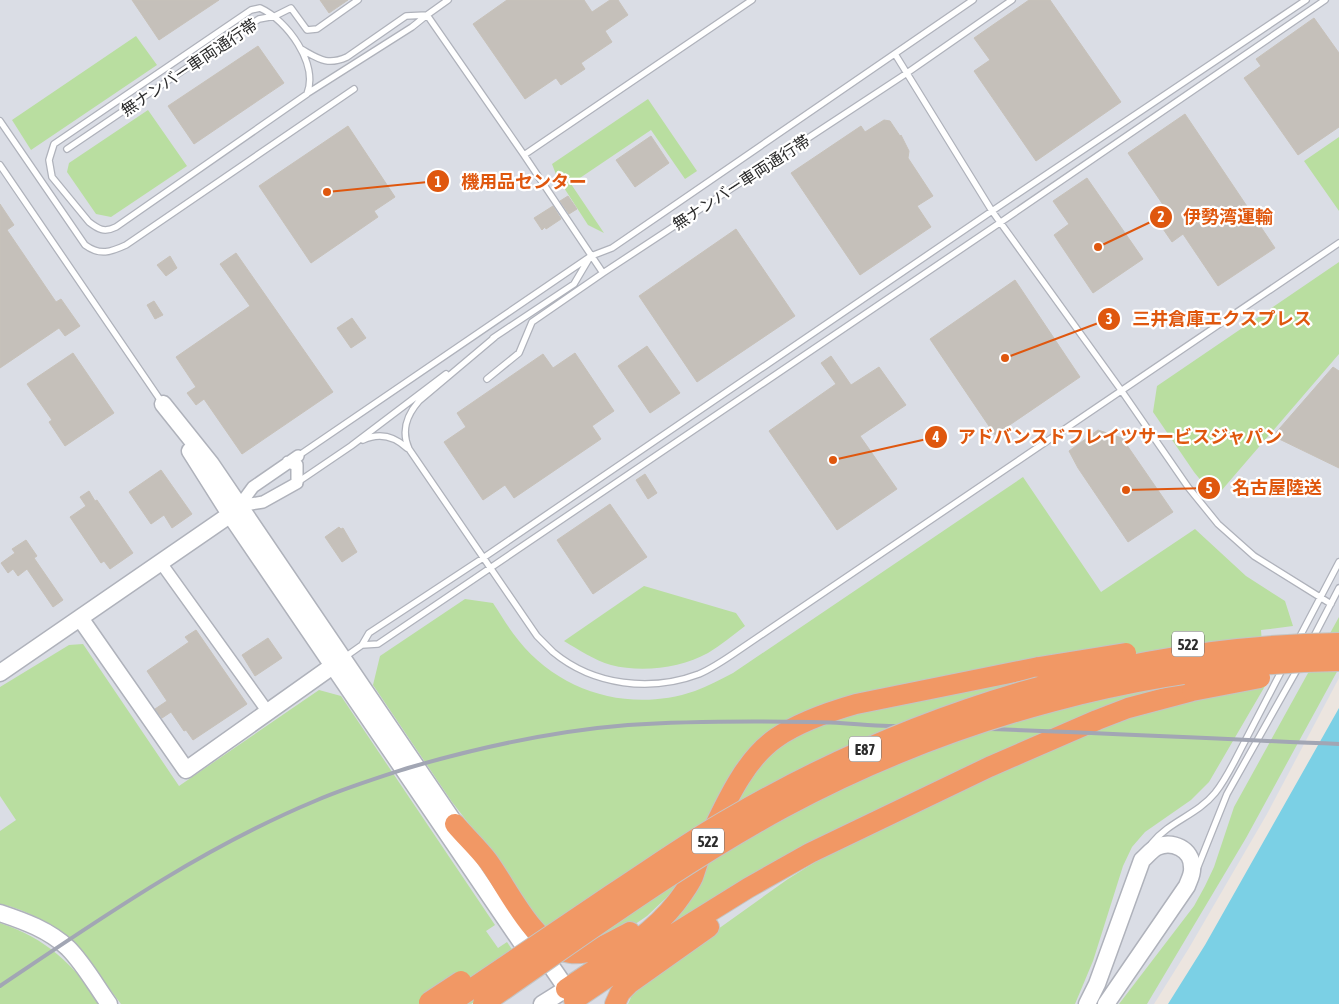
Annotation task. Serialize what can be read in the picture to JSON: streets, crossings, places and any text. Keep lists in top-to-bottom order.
{
  "streets": {
    "highway": ["522", "E87"],
    "lane": ["無ナンバー車両通行帯"]
  },
  "crossings": [
    ["522", "E87"]
  ],
  "places": [
    "機用品センター",
    "伊勢湾運輸",
    "三井倉庫エクスプレス",
    "アドバンスドフレイツサービスジャパン",
    "名古屋陸送"
  ]
}
